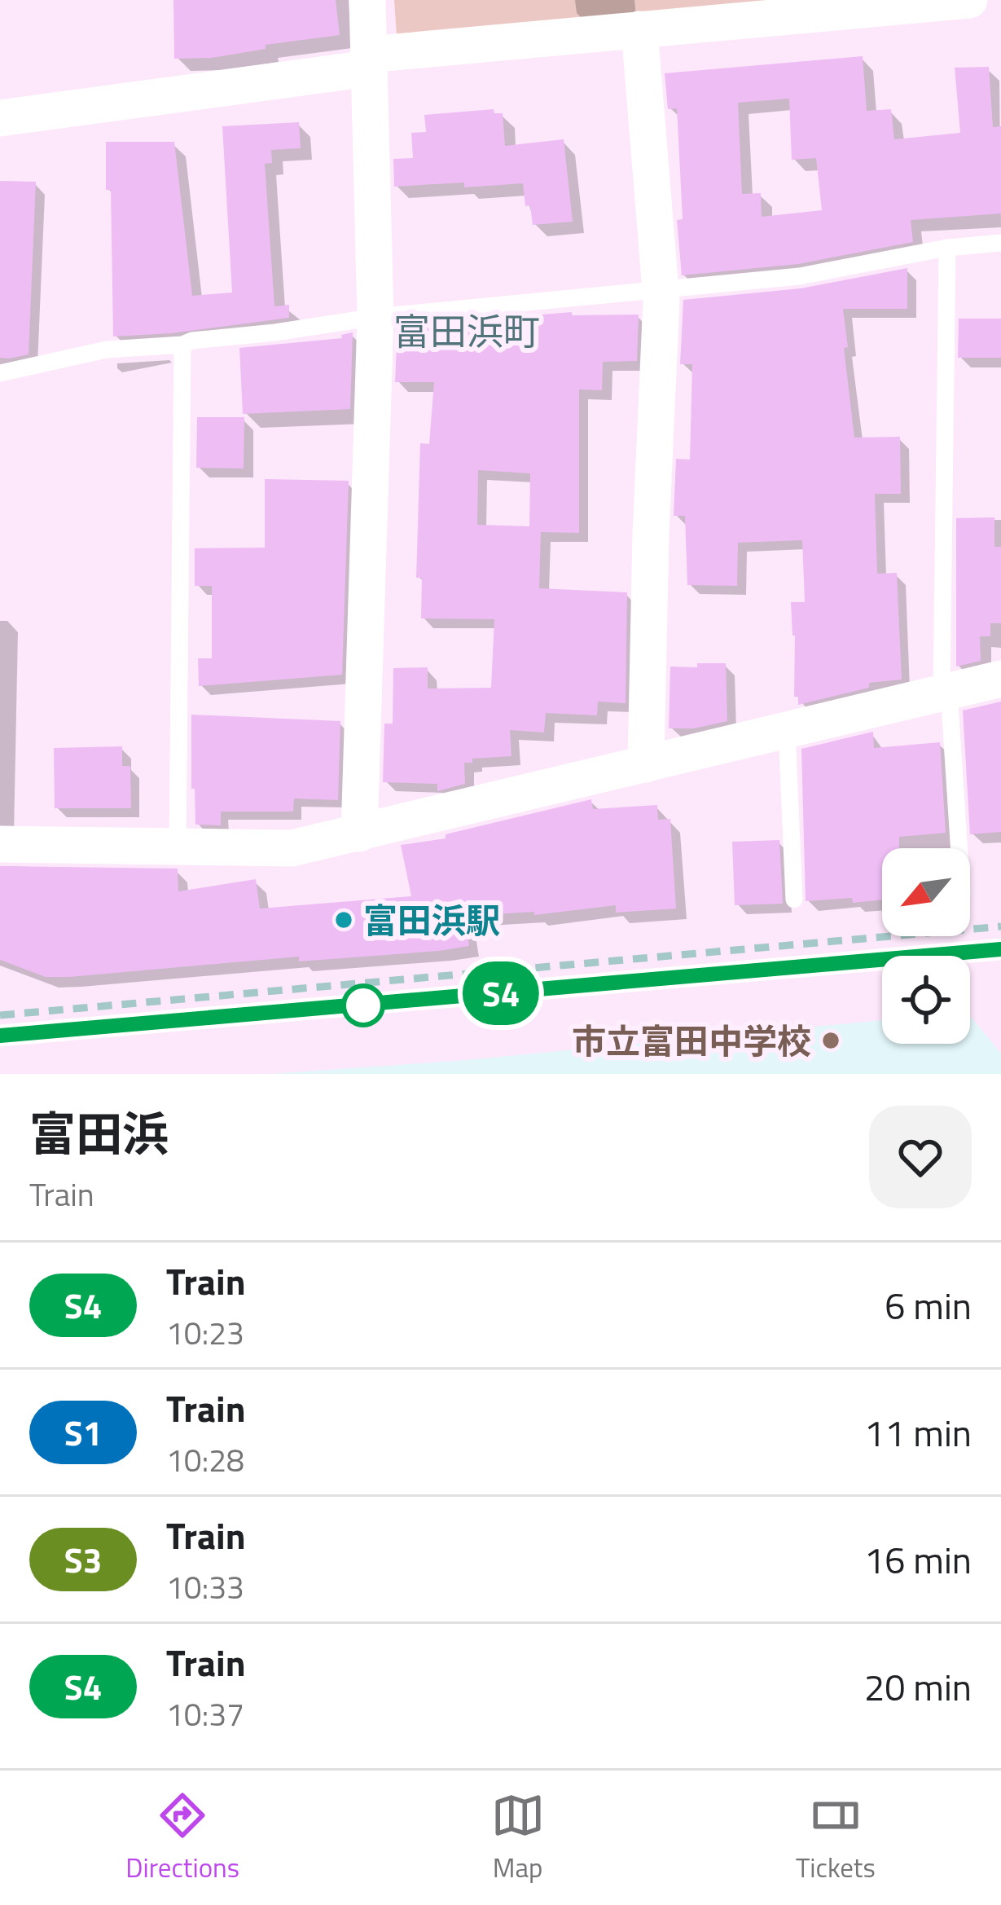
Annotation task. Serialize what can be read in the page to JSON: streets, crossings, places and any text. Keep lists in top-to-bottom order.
{
  "districts": ["富田浜町"],
  "places": ["富田浜駅", "市立富田中学校"],
  "north": "bottom left",
  "page": {
    "on_map": "S4",
    "heading": ["富田浜", "Train"],
    "list": [
      {
        "mark": "S4",
        "name": "Train",
        "note": "10:23",
        "value": "6 min"
      },
      {
        "mark": "S1",
        "name": "Train",
        "note": "10:28",
        "value": "11 min"
      },
      {
        "mark": "S3",
        "name": "Train",
        "note": "10:33",
        "value": "16 min"
      },
      {
        "mark": "S4",
        "name": "Train",
        "note": "10:37",
        "value": "20 min"
      }
    ],
    "tabs": ["Directions", "Map", "Tickets"]
  }
}
